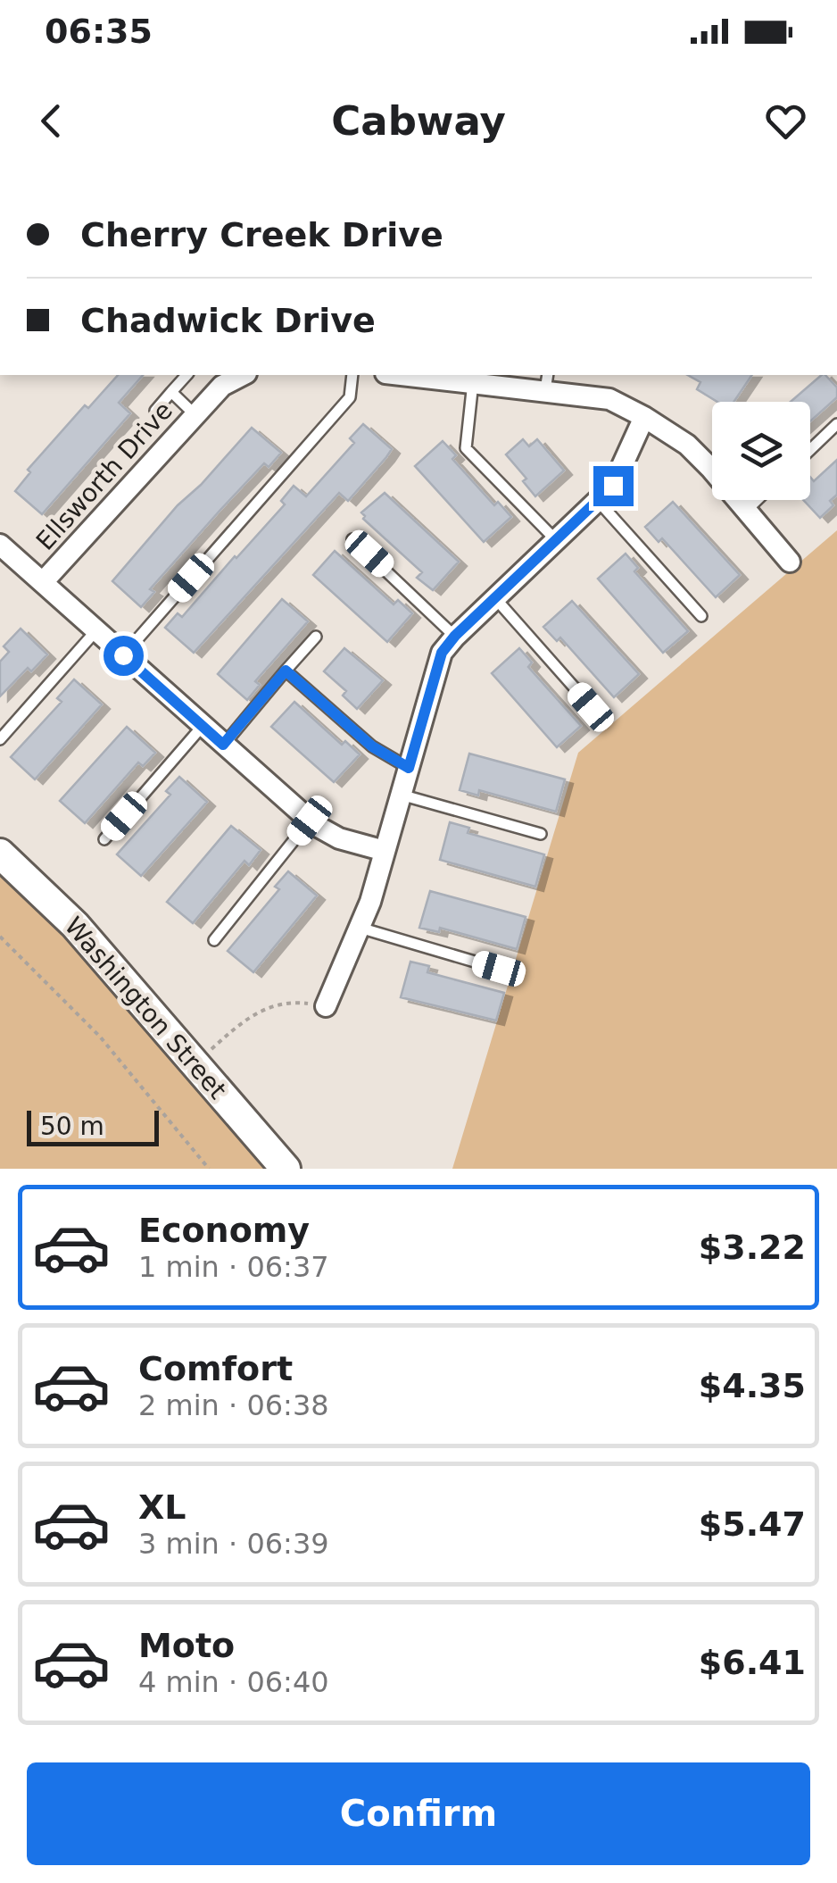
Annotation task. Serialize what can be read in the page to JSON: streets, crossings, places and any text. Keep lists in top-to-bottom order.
{
  "streets": {
    "main road": ["Washington Street"],
    "street": ["Ellsworth Drive"]
  },
  "scale_bar": "50 m",
  "page": {
    "status": "06:35",
    "header": "Cabway",
    "banner": ["Cherry Creek Drive", "Chadwick Drive"],
    "scale": "50 m",
    "list": [
      {
        "name": "Economy",
        "note": "1 min · 06:37",
        "value": "$3.22"
      },
      {
        "name": "Comfort",
        "note": "2 min · 06:38",
        "value": "$4.35"
      },
      {
        "name": "XL",
        "note": "3 min · 06:39",
        "value": "$5.47"
      },
      {
        "name": "Moto",
        "note": "4 min · 06:40",
        "value": "$6.41"
      }
    ],
    "buttons": "Confirm"
  }
}
